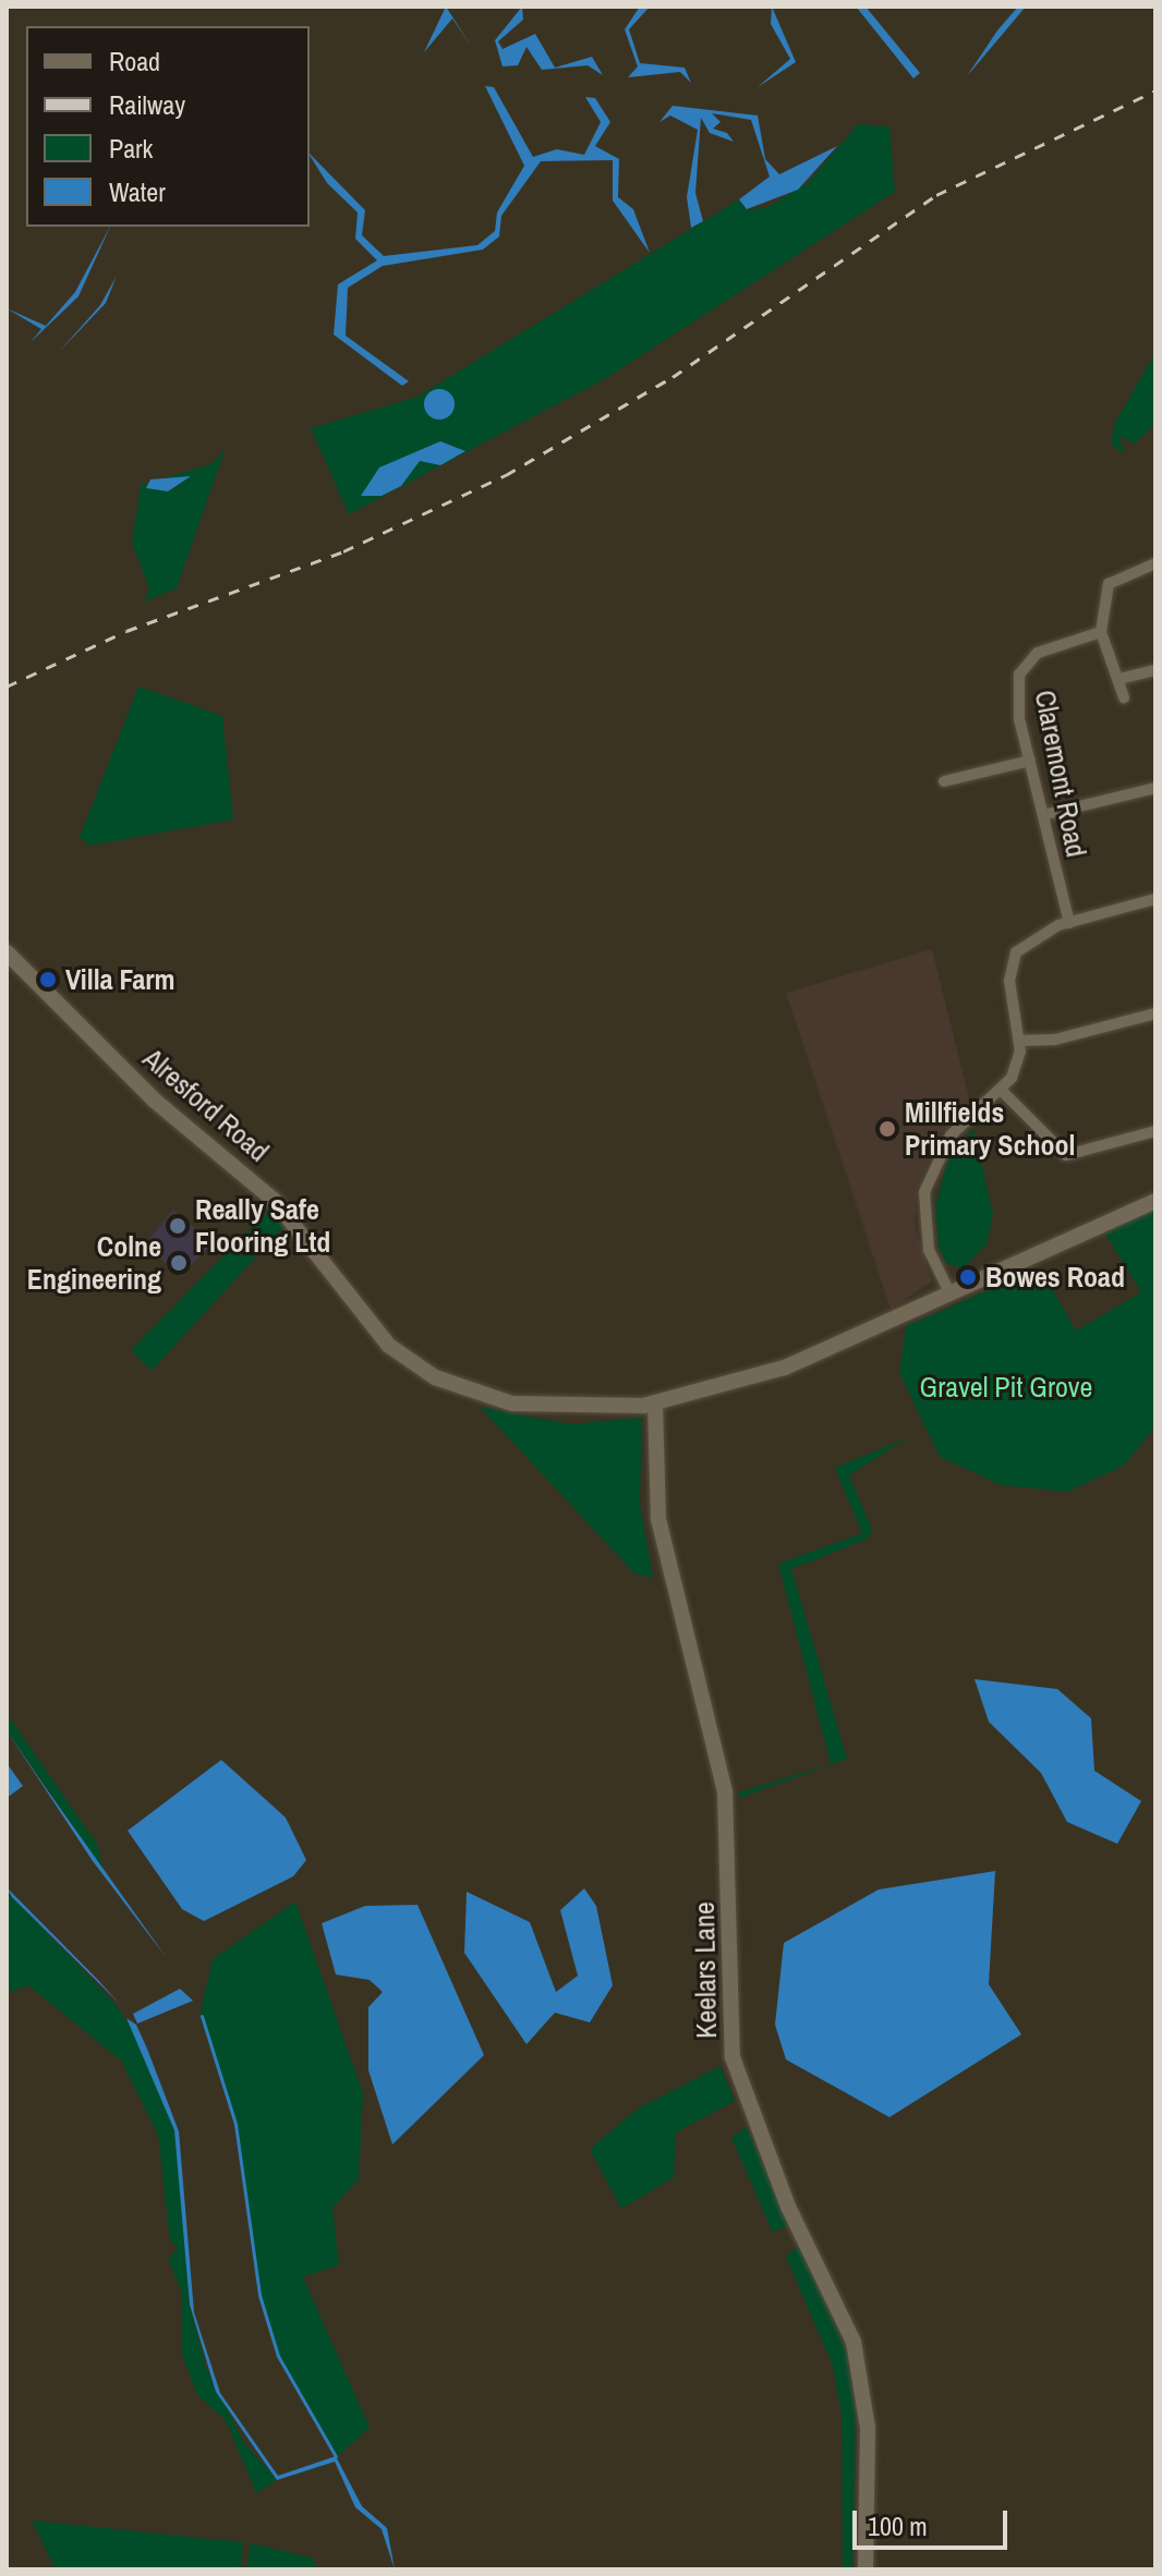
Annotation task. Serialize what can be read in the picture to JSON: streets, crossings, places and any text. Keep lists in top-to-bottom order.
{
  "streets": {
    "street": ["Claremont Road", "Alresford Road", "Keelars Lane"]
  },
  "crossings": [
    ["Alresford Road", "Keelars Lane"]
  ],
  "parks": ["Gravel Pit Grove"],
  "places": [
    "Villa Farm",
    "Millfields Primary School",
    "Really Safe Flooring Ltd",
    "Colne Engineering",
    "Bowes Road"
  ],
  "legend": [
    "Road",
    "Railway",
    "Park",
    "Water"
  ],
  "scale_bar": "100 m"
}
